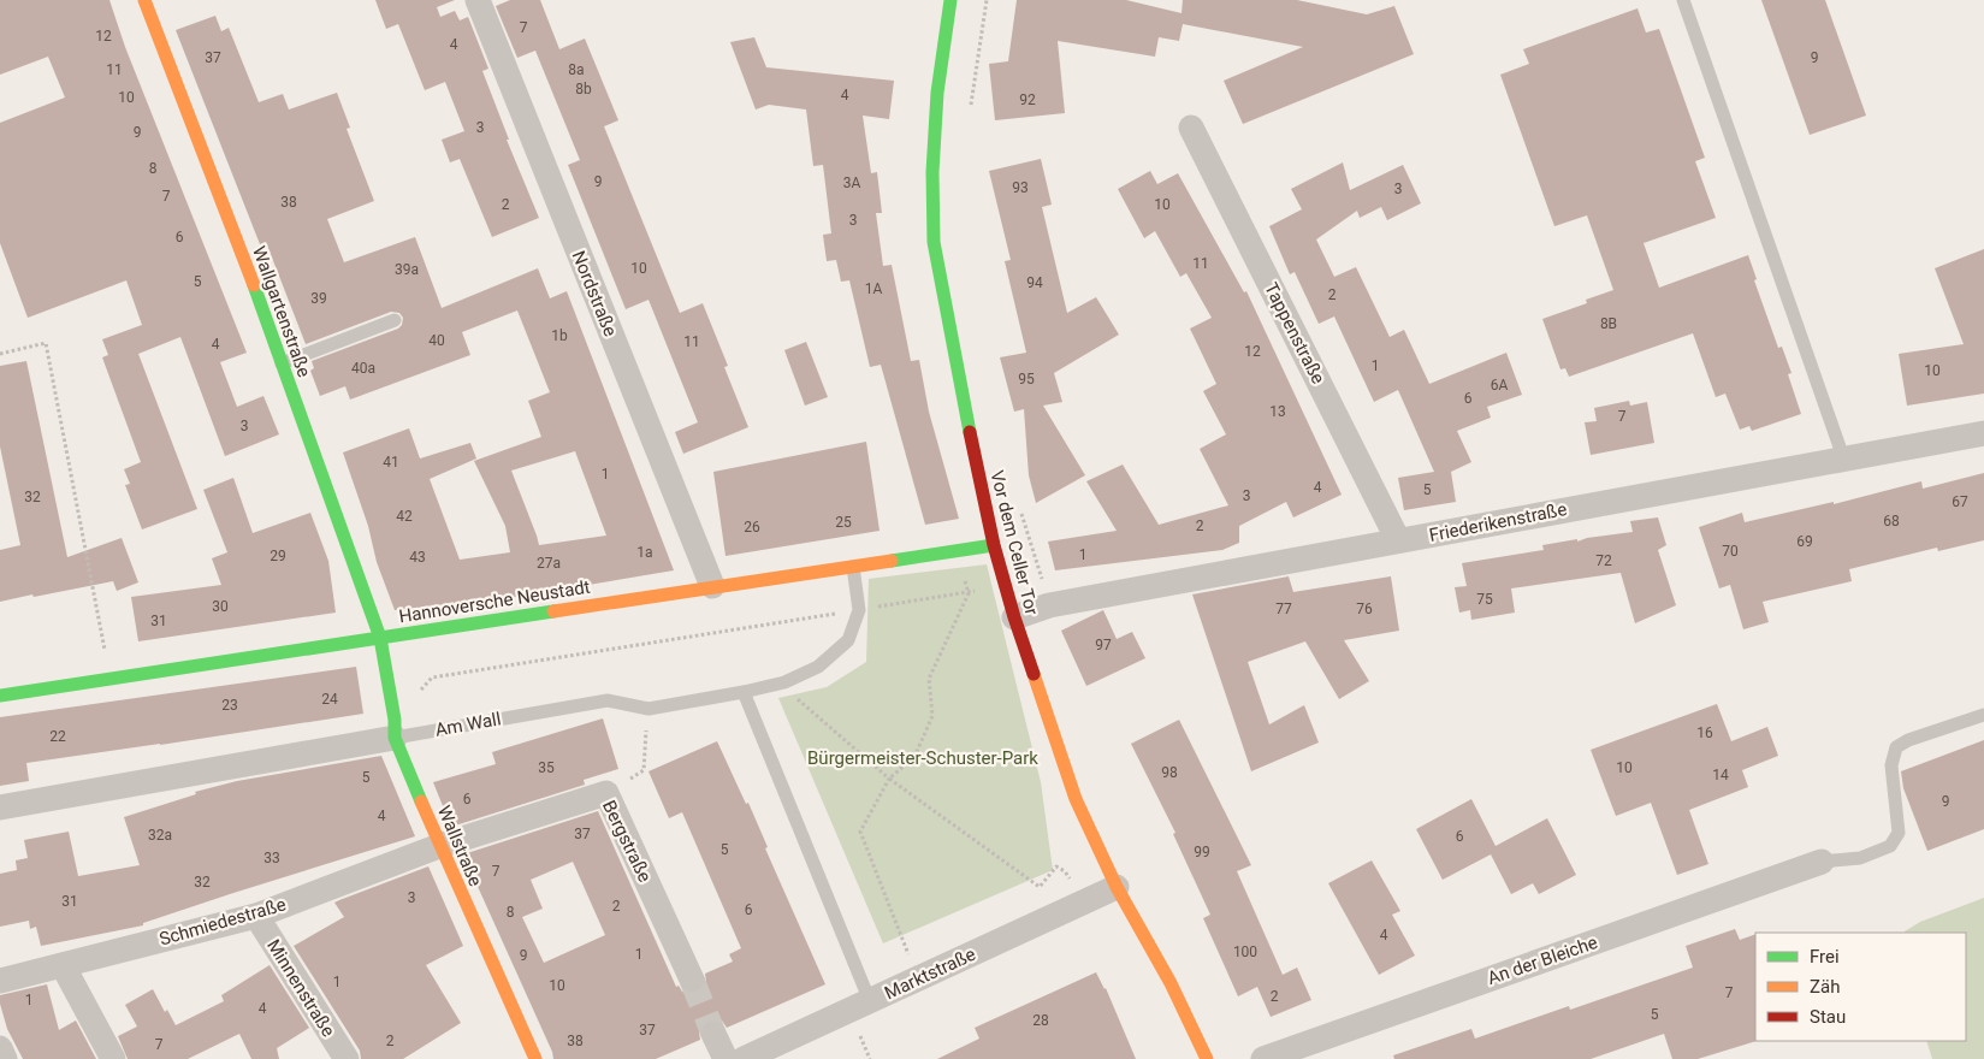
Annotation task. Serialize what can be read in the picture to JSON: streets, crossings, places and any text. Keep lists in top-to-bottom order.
{
  "streets": {
    "street": [
      "Nordstraße",
      "Wallgartenstraße",
      "Tappenstraße",
      "Friederikenstraße",
      "Vor dem Celler Tor",
      "Hannoversche Neustadt",
      "Am Wall",
      "Bergstraße",
      "Wallstraße",
      "Schmiedestraße",
      "An der Bleiche",
      "Marktstraße",
      "Minnenstraße"
    ]
  },
  "crossings": [
    ["Nordstraße", "Hannoversche Neustadt"],
    ["Wallgartenstraße", "Hannoversche Neustadt"],
    ["Wallgartenstraße", "Wallstraße"],
    ["Tappenstraße", "Friederikenstraße"],
    ["Friederikenstraße", "Vor dem Celler Tor"],
    ["Vor dem Celler Tor", "Hannoversche Neustadt"],
    ["Vor dem Celler Tor", "Marktstraße"],
    ["Hannoversche Neustadt", "Am Wall"],
    ["Hannoversche Neustadt", "Wallstraße"],
    ["Am Wall", "Wallstraße"],
    ["Bergstraße", "Wallstraße"],
    ["Bergstraße", "Schmiedestraße"],
    ["Wallstraße", "Schmiedestraße"],
    ["Schmiedestraße", "Minnenstraße"]
  ],
  "parks": ["Bürgermeister-Schuster-Park"],
  "house_numbers": [
    "7",
    "12",
    "4",
    "37",
    "9",
    "11",
    "8a",
    "8b",
    "4",
    "10",
    "92",
    "3",
    "9",
    "8",
    "9",
    "3A",
    "93",
    "3",
    "7",
    "38",
    "2",
    "10",
    "3",
    "6",
    "11",
    "10",
    "39a",
    "5",
    "94",
    "1A",
    "2",
    "39",
    "8B",
    "1b",
    "40",
    "11",
    "4",
    "12",
    "1",
    "40a",
    "10",
    "95",
    "6A",
    "6",
    "13",
    "7",
    "3",
    "41",
    "1",
    "4",
    "5",
    "3",
    "32",
    "67",
    "42",
    "68",
    "25",
    "2",
    "26",
    "69",
    "70",
    "1a",
    "1",
    "29",
    "43",
    "72",
    "27a",
    "75",
    "30",
    "77",
    "76",
    "31",
    "97",
    "24",
    "23",
    "16",
    "22",
    "35",
    "10",
    "98",
    "14",
    "5",
    "6",
    "9",
    "4",
    "37",
    "32a",
    "6",
    "5",
    "99",
    "33",
    "7",
    "32",
    "3",
    "31",
    "2",
    "6",
    "8",
    "4",
    "100",
    "1",
    "9",
    "1",
    "10",
    "7",
    "2",
    "1",
    "4",
    "5",
    "28",
    "37",
    "2",
    "38",
    "7"
  ],
  "legend": ["Frei", "Zäh", "Stau"]
}
